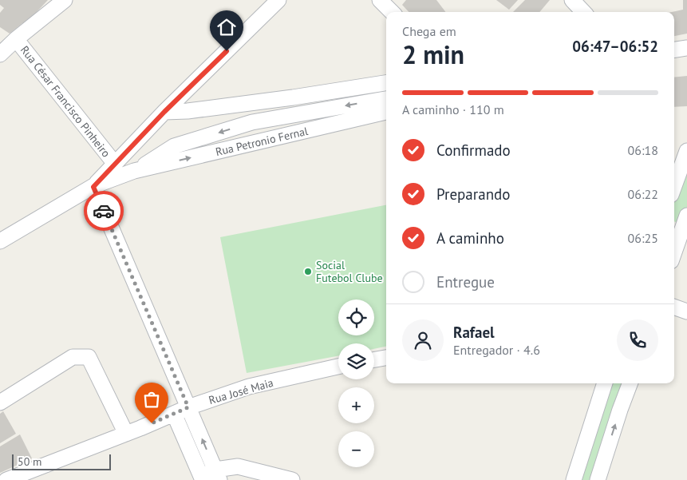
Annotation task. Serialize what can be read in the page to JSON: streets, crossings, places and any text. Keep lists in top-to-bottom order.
{
  "streets": {
    "street": ["Rua César Francisco Pinheiro", "Rua Petronio Fernal", "Rua José Maia"]
  },
  "crossings": [
    ["Rua César Francisco Pinheiro", "Rua Petronio Fernal"]
  ],
  "places": ["Social Futebol Clube"],
  "scale_bar": "50 m",
  "page": {
    "heading": ["2 min", "Chega em", "06:47–06:52"],
    "panel": ["Rafael", "Entregador · 4.6"],
    "bar": "A caminho · 110 m",
    "list": [
      ["Confirmado", "06:18"],
      ["Preparando", "06:22"],
      ["A caminho", "06:25"],
      "Entregue"
    ],
    "map_buttons": ["+", "−"],
    "scale": "50 m"
  }
}
